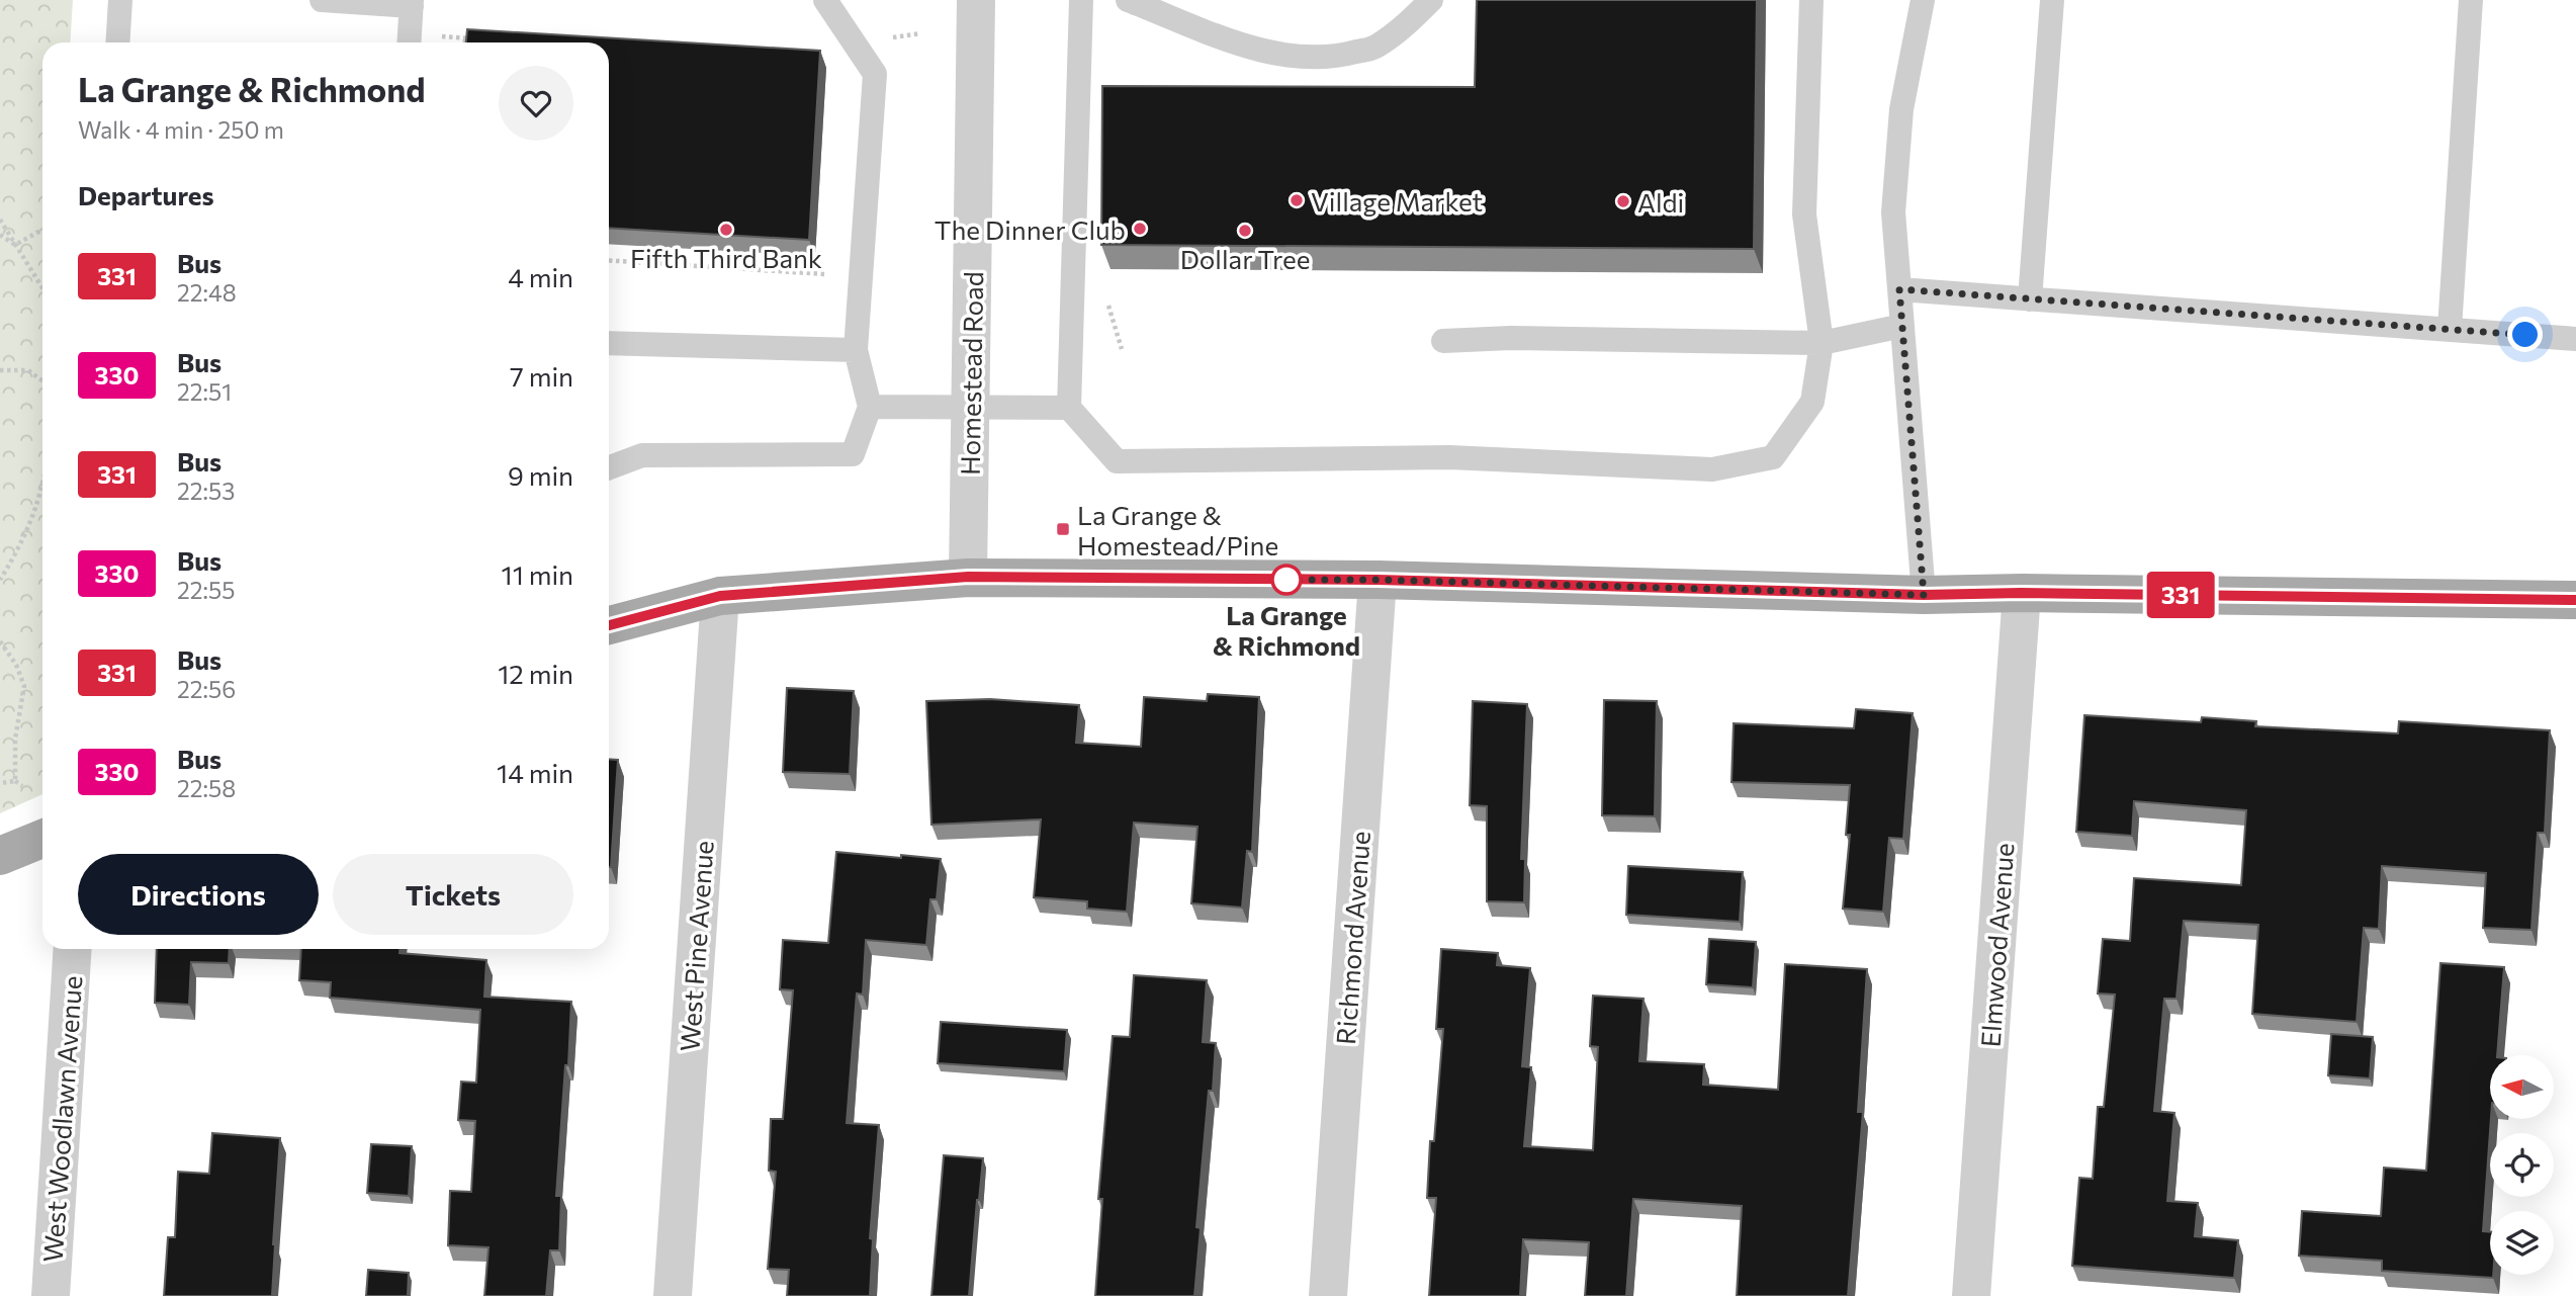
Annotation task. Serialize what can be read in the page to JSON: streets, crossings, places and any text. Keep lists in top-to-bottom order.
{
  "streets": {
    "street": [
      "Homestead Road",
      "Richmond Avenue",
      "Elmwood Avenue",
      "West Pine Avenue",
      "West Woodlawn Avenue"
    ]
  },
  "places": {
    "other": [
      "Village Market",
      "Aldi",
      "The Dinner Club",
      "Fifth Third Bank",
      "Dollar Tree",
      "La Grange & Richmond"
    ],
    "transit": ["La Grange & Homestead/Pine"]
  },
  "lines": ["bus line 331"],
  "north": "left",
  "page": {
    "on_map": "331",
    "heading": [
      ["La Grange & Richmond", "Walk · 4 min · 250 m"],
      "Departures"
    ],
    "list": [
      {
        "mark": "331",
        "name": "Bus",
        "note": "22:48",
        "value": "4 min"
      },
      {
        "mark": "330",
        "name": "Bus",
        "note": "22:51",
        "value": "7 min"
      },
      {
        "mark": "331",
        "name": "Bus",
        "note": "22:53",
        "value": "9 min"
      },
      {
        "mark": "330",
        "name": "Bus",
        "note": "22:55",
        "value": "11 min"
      },
      {
        "mark": "331",
        "name": "Bus",
        "note": "22:56",
        "value": "12 min"
      },
      {
        "mark": "330",
        "name": "Bus",
        "note": "22:58",
        "value": "14 min"
      }
    ],
    "buttons": ["Directions", "Tickets"]
  }
}
